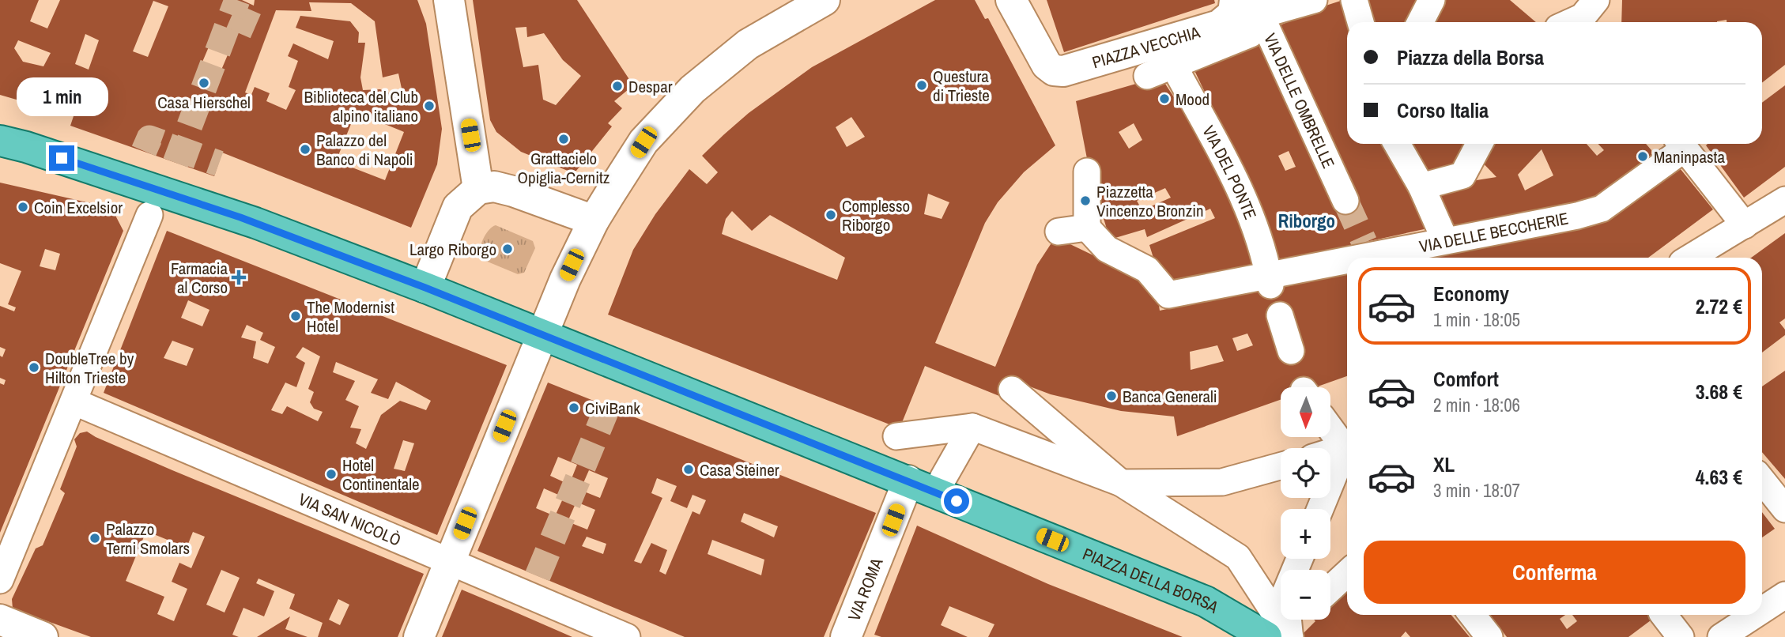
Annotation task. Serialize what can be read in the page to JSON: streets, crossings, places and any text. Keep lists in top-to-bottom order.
{
  "streets": {
    "main road": ["PIAZZA VECCHIA", "PIAZZA DELLA BORSA", "VIA ROMA"],
    "street": [
      "VIA DELLE OMBRELLE",
      "VIA DEL PONTE",
      "VIA DELLE BECCHERIE",
      "VIA SAN NICOLÒ"
    ]
  },
  "crossings": [
    ["PIAZZA VECCHIA", "VIA DELLE OMBRELLE"],
    ["PIAZZA VECCHIA", "VIA DEL PONTE"],
    ["VIA DEL PONTE", "VIA DELLE BECCHERIE"],
    ["PIAZZA DELLA BORSA", "VIA ROMA"]
  ],
  "districts": ["Riborgo"],
  "places": {
    "other": [
      "Casa Hierschel",
      "Questura di Trieste",
      "Despar",
      "Mood",
      "Biblioteca del Club alpino italiano",
      "Grattacielo Opiglia-Cernitz",
      "Palazzo del Banco di Napoli",
      "Maninpasta",
      "Piazzetta Vincenzo Bronzin",
      "Coin Excelsior",
      "Complesso Riborgo",
      "Largo Riborgo",
      "The Modernist Hotel",
      "DoubleTree by Hilton Trieste",
      "Banca Generali",
      "CiviBank",
      "Casa Steiner",
      "Hotel Continentale",
      "Palazzo Terni Smolars"
    ],
    "health": ["Farmacia al Corso"]
  },
  "north": "bottom",
  "page": {
    "banner": ["Piazza della Borsa", "Corso Italia"],
    "bubble": "1 min",
    "list": [
      {
        "name": "Economy",
        "note": "1 min · 18:05",
        "value": "2.72 €"
      },
      {
        "name": "Comfort",
        "note": "2 min · 18:06",
        "value": "3.68 €"
      },
      {
        "name": "XL",
        "note": "3 min · 18:07",
        "value": "4.63 €"
      }
    ],
    "map_buttons": ["+", "−"],
    "buttons": "Conferma"
  }
}
